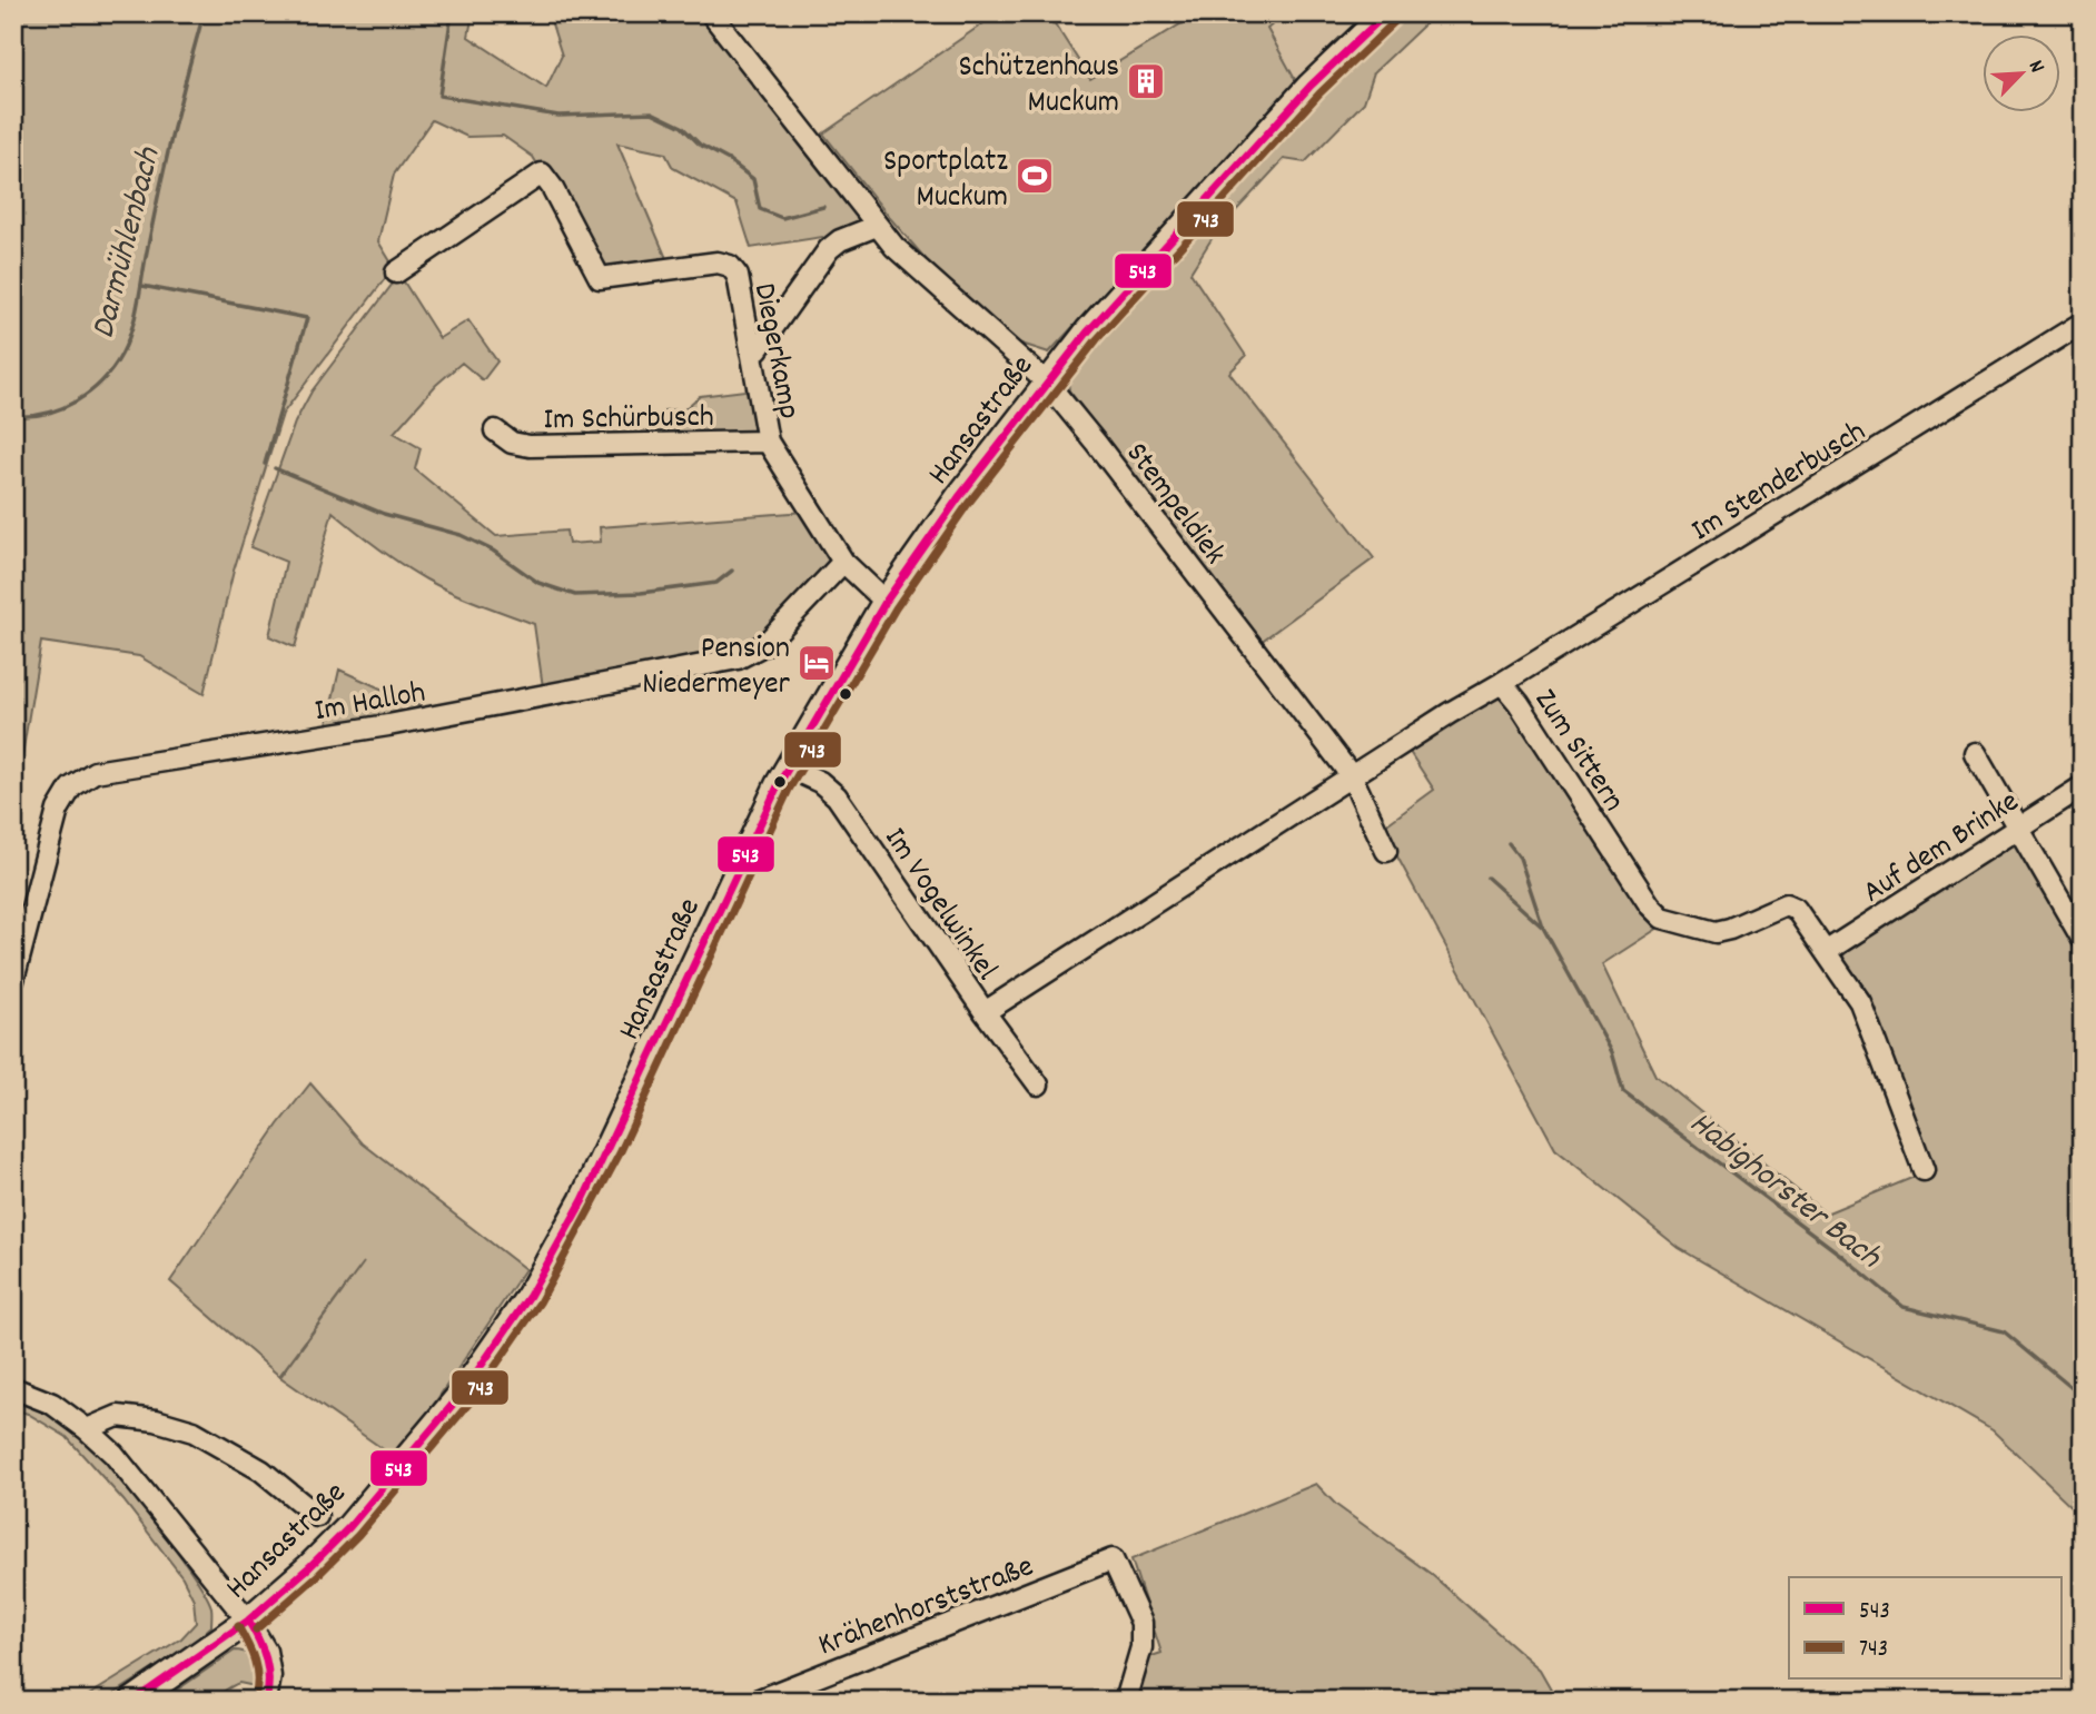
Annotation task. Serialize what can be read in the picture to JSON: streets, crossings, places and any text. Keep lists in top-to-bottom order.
{
  "streets": {
    "main road": ["Hansastraße"],
    "street": [
      "Diegerkamp",
      "Im Schürbusch",
      "Im Stenderbusch",
      "Stempeldiek",
      "Im Halloh",
      "Zum Sittern",
      "Auf dem Brinke",
      "Im Vogelwinkel",
      "Krähenhorststraße"
    ]
  },
  "crossings": [
    ["Diegerkamp", "Im Schürbusch"],
    ["Diegerkamp", "Hansastraße"],
    ["Diegerkamp", "Im Halloh"],
    ["Hansastraße", "Stempeldiek"],
    ["Hansastraße", "Im Vogelwinkel"],
    ["Im Stenderbusch", "Zum Sittern"],
    ["Stempeldiek", "Zum Sittern"],
    ["Zum Sittern", "Auf dem Brinke"],
    ["Zum Sittern", "Im Vogelwinkel"]
  ],
  "water": ["Darmühlenbach", "Habighorster Bach"],
  "places": {
    "building": ["Schützenhaus Muckum"],
    "sports": ["Sportplatz Muckum"],
    "hotel": ["Pension Niedermeyer"]
  },
  "lines": ["transit line 543", "transit line 743"],
  "legend": ["543", "743"],
  "north": "top right"
}
